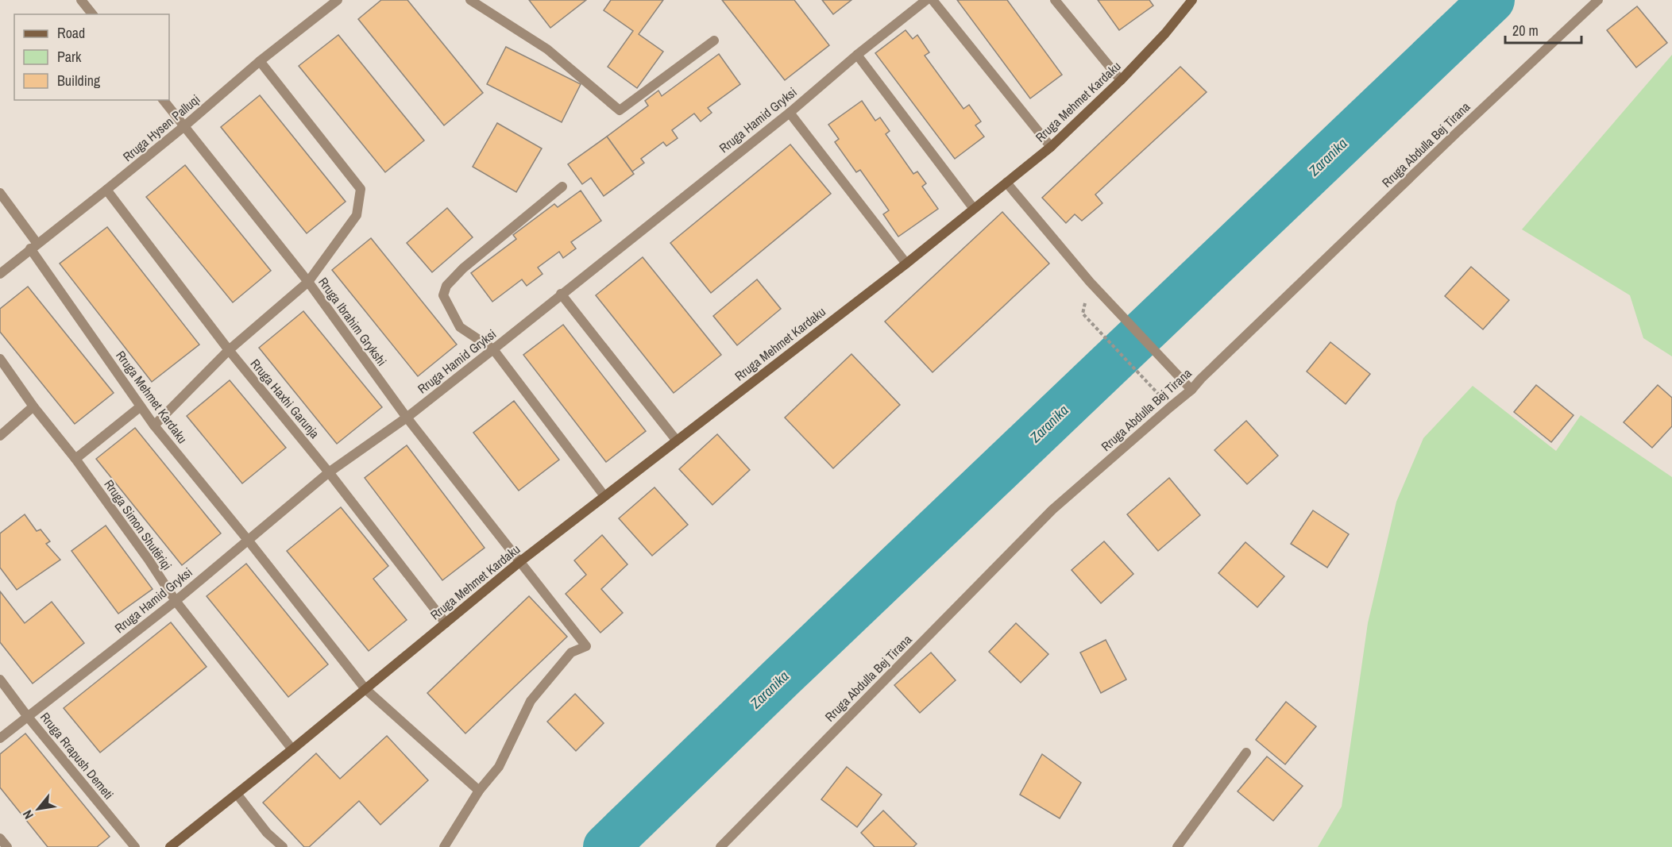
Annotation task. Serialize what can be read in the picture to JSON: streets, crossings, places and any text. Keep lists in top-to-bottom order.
{
  "streets": {
    "street": [
      "Rruga Mehmet Kardaku",
      "Rruga Hamid Gryksi",
      "Rruga Hysen Palluqi",
      "Rruga Abdulla Bej Tirana",
      "Rruga Ibrahim Grykshi",
      "Rruga Haxhi Garunja",
      "Rruga Simon Shutëriqi",
      "Rruga Rrapush Demeti"
    ]
  },
  "crossings": [
    ["Rruga Mehmet Kardaku", "Rruga Hamid Gryksi"],
    ["Rruga Mehmet Kardaku", "Rruga Hysen Palluqi"],
    ["Rruga Mehmet Kardaku", "Rruga Ibrahim Grykshi"],
    ["Rruga Mehmet Kardaku", "Rruga Haxhi Garunja"],
    ["Rruga Mehmet Kardaku", "Rruga Simon Shutëriqi"],
    ["Rruga Hamid Gryksi", "Rruga Ibrahim Grykshi"],
    ["Rruga Hamid Gryksi", "Rruga Haxhi Garunja"],
    ["Rruga Hamid Gryksi", "Rruga Simon Shutëriqi"],
    ["Rruga Hamid Gryksi", "Rruga Rrapush Demeti"],
    ["Rruga Hysen Palluqi", "Rruga Ibrahim Grykshi"],
    ["Rruga Hysen Palluqi", "Rruga Haxhi Garunja"]
  ],
  "water": ["Zaranika"],
  "legend": ["Road", "Park", "Building"],
  "scale_bar": "20 m",
  "north": "bottom left"
}
